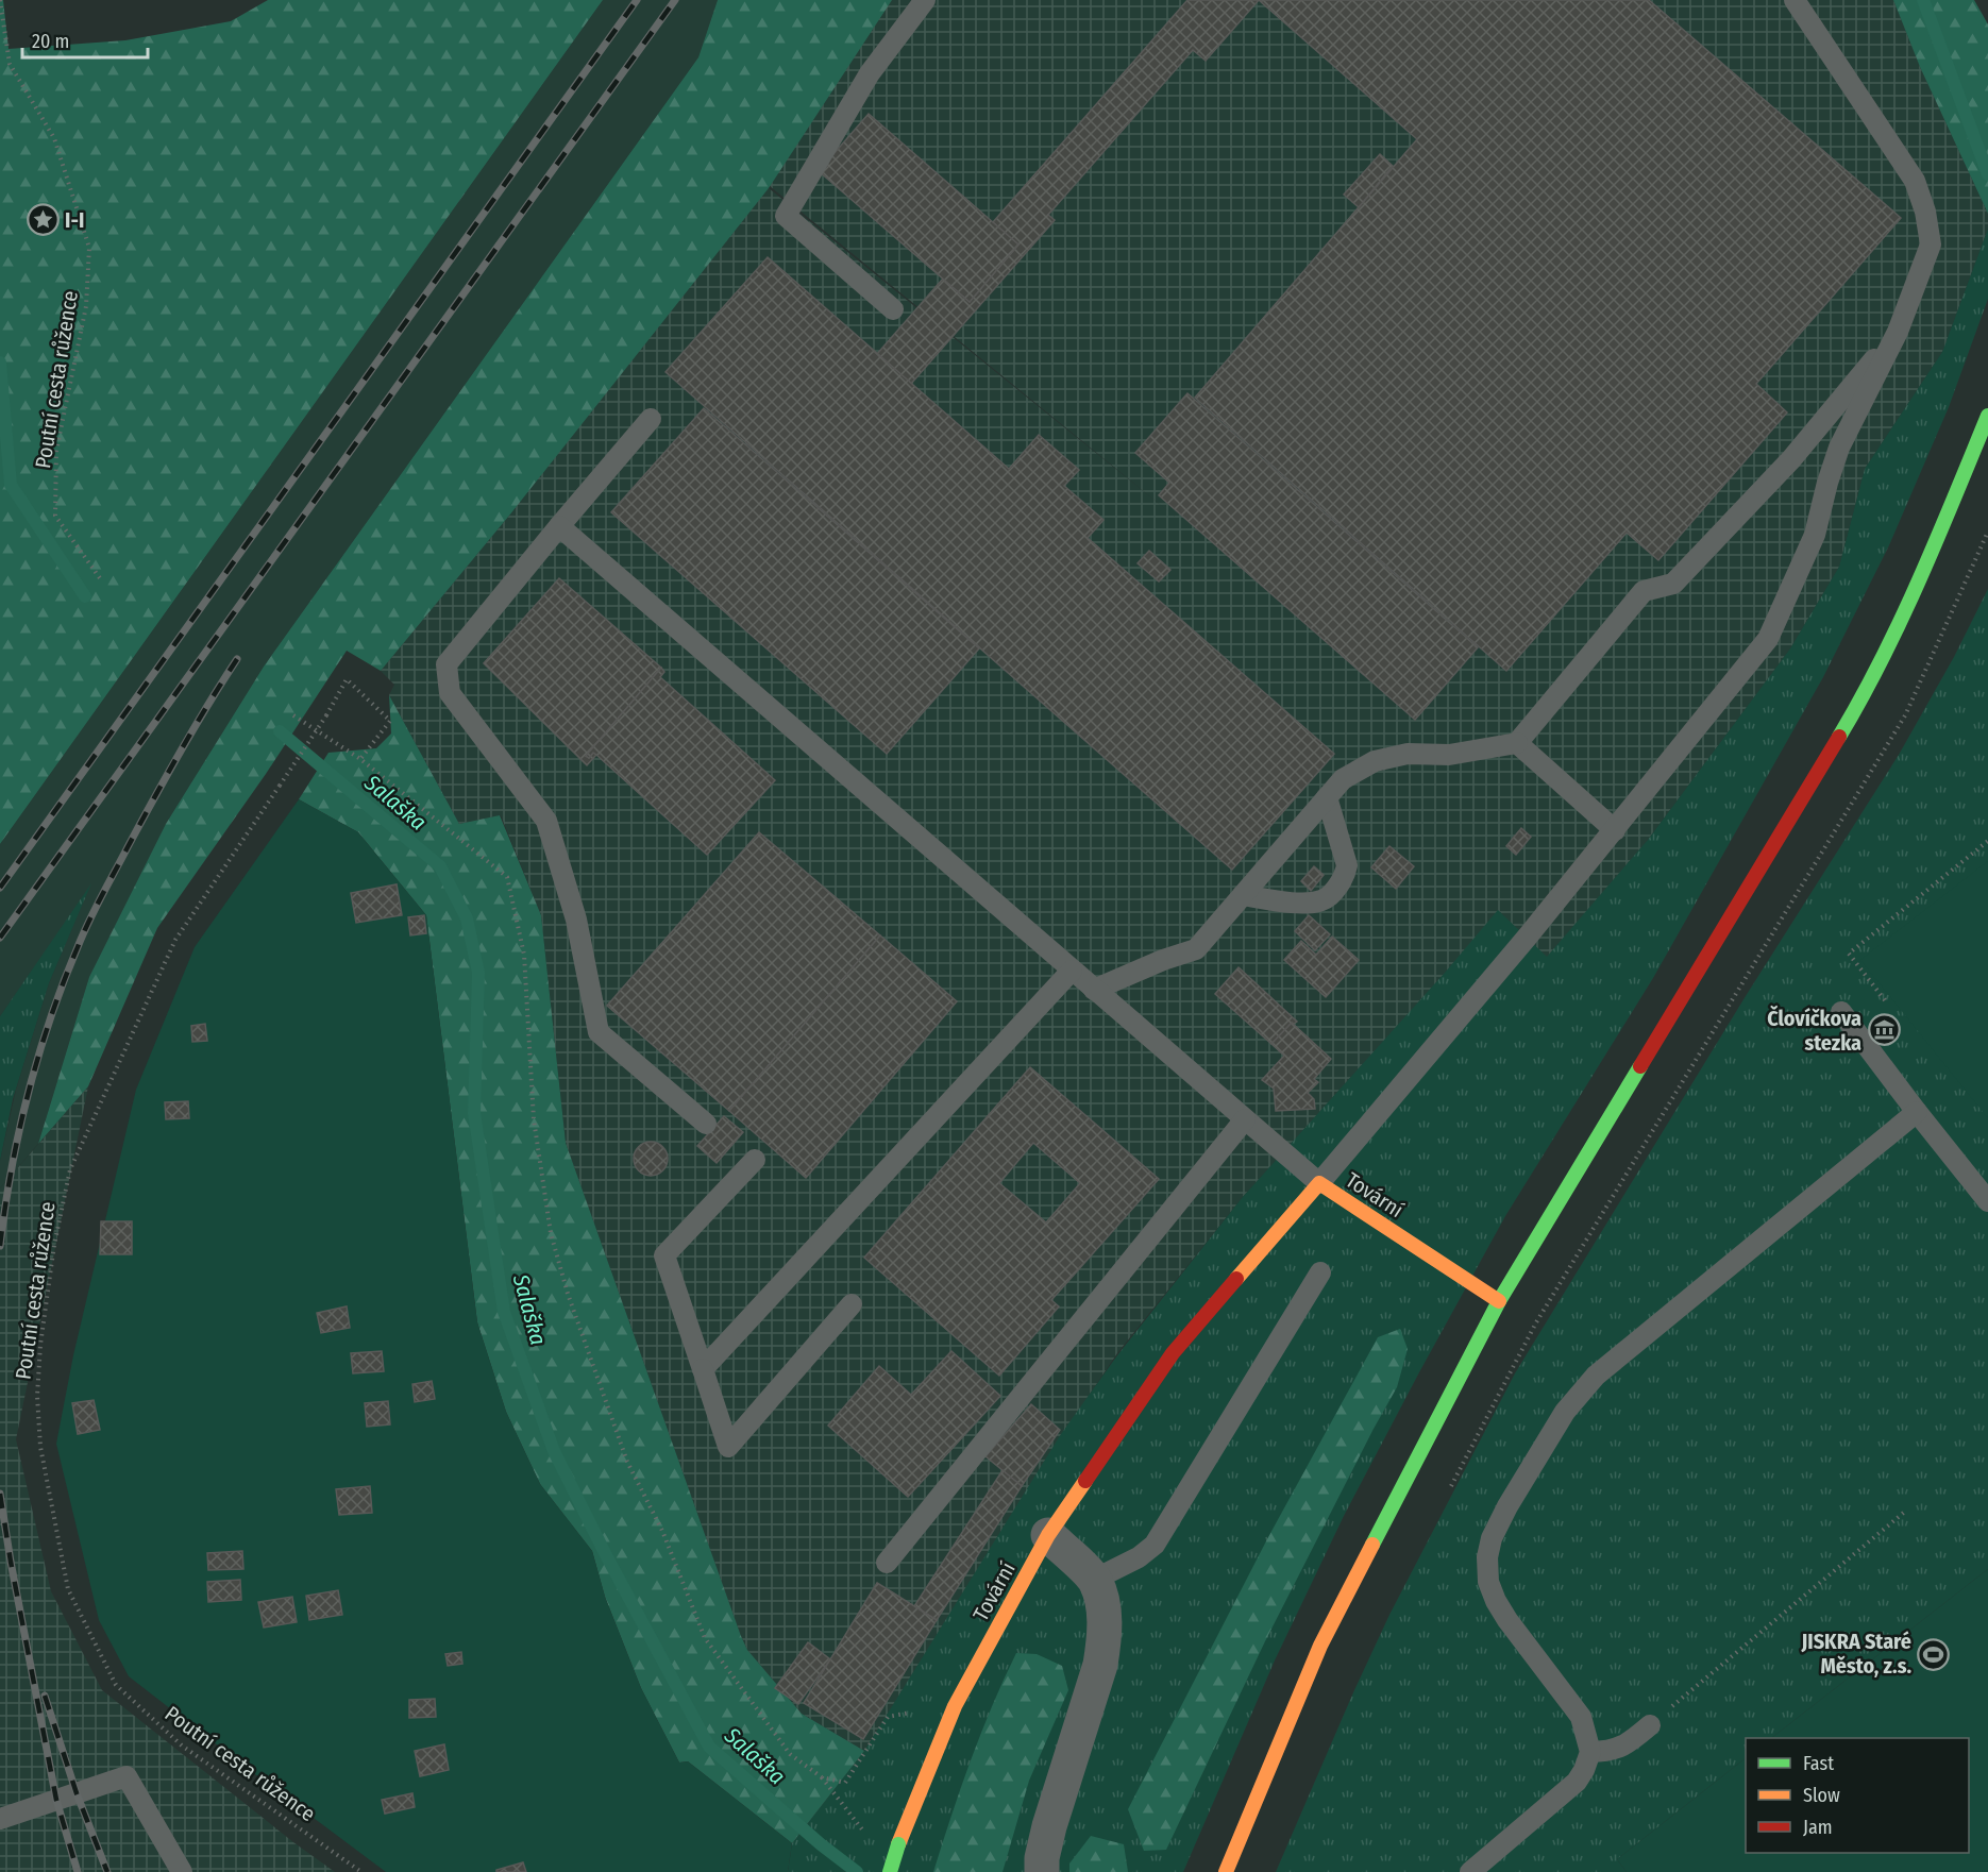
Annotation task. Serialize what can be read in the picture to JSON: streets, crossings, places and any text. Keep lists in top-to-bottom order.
{
  "streets": {
    "main road": ["Tovární"],
    "path": ["Poutní cesta růžence"]
  },
  "water": ["Salaška"],
  "places": {
    "place": ["I-I"],
    "museum": ["Človíčkova stezka"],
    "sports": ["JISKRA Staré Město, z.s."]
  },
  "legend": ["Fast", "Slow", "Jam"],
  "scale_bar": "20 m"
}
